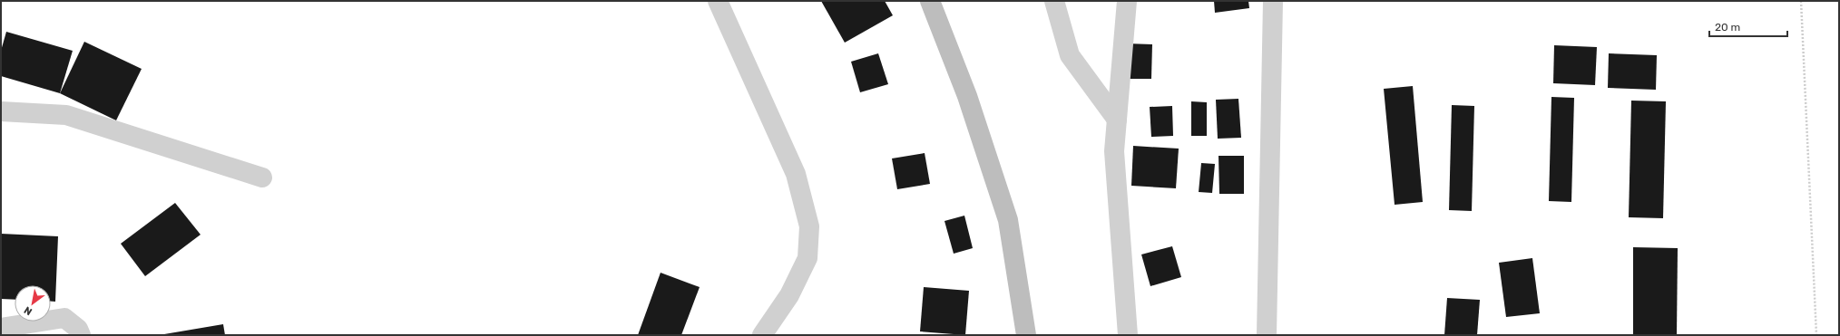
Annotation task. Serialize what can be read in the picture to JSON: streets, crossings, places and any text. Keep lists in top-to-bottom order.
{
  "scale_bar": "20 m",
  "north": "bottom left"
}
